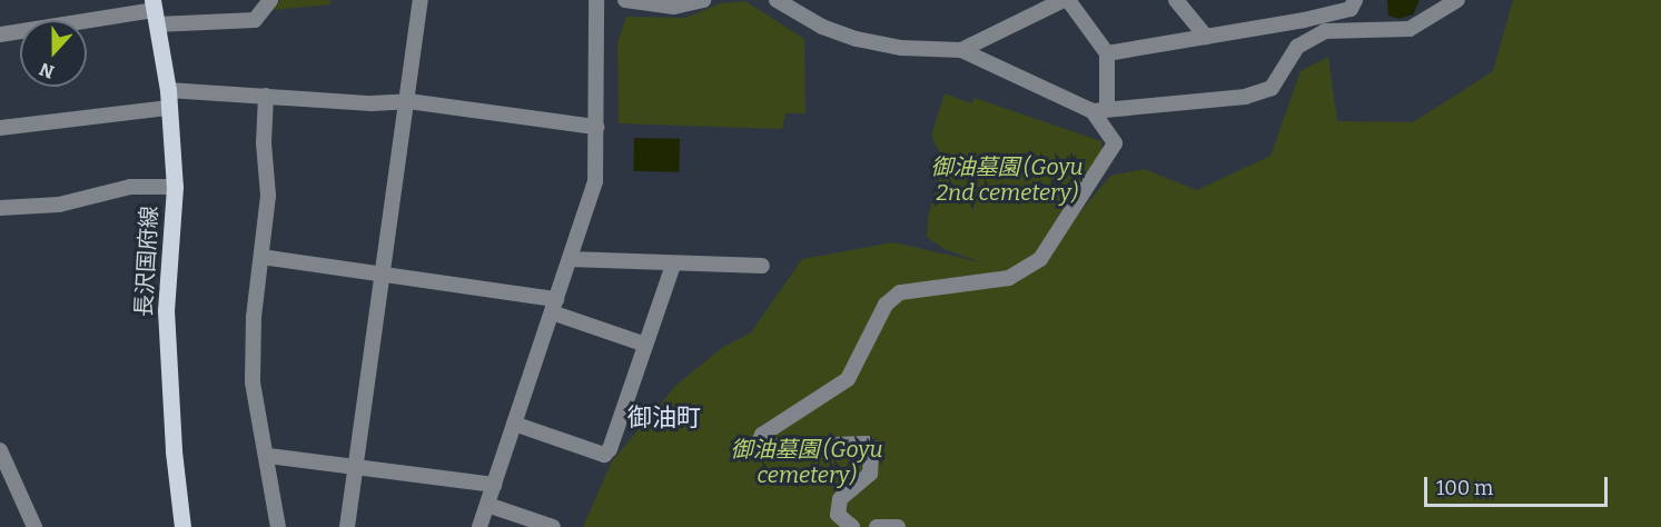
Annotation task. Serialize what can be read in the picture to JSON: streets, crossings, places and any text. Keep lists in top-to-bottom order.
{
  "streets": {
    "main road": ["長沢国府線"]
  },
  "districts": ["御油町"],
  "parks": ["御油墓園 (Goyu 2nd cemetery)", "御油墓園 (Goyu cemetery)"],
  "scale_bar": "100 m",
  "north": "bottom"
}
